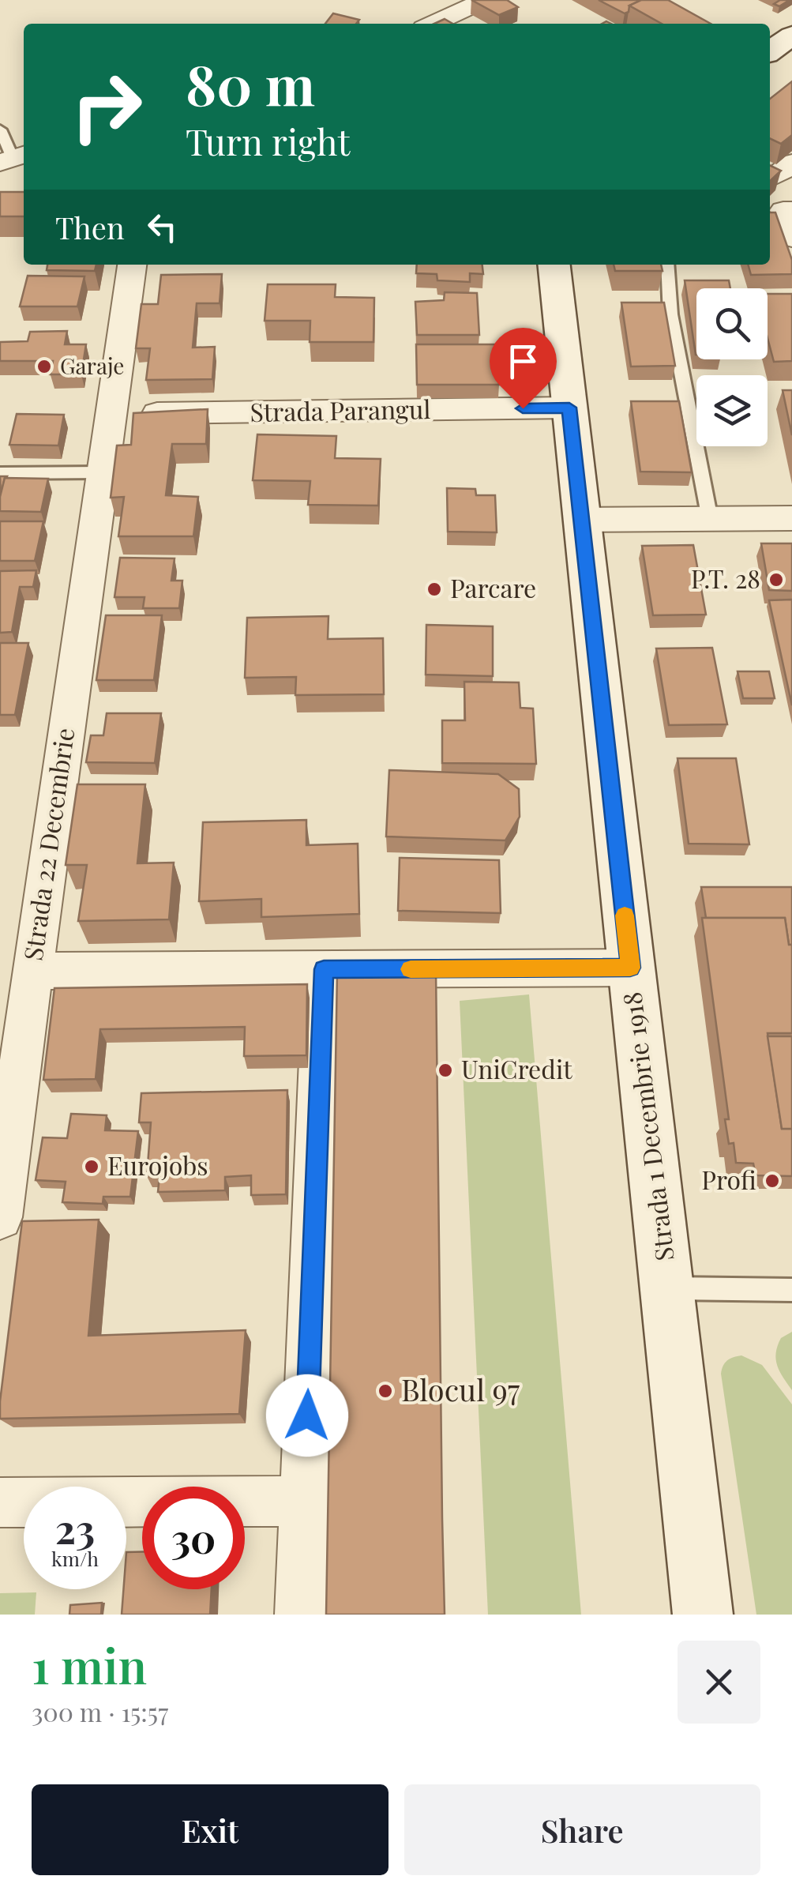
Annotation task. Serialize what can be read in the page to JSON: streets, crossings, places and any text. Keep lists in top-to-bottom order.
{
  "streets": {
    "main road": ["Strada 1 Decembrie 1918"],
    "street": ["Strada Parangul", "Strada 22 Decembrie"]
  },
  "crossings": [
    ["Strada Parangul", "Strada 22 Decembrie"],
    ["Strada Parangul", "Strada 1 Decembrie 1918"]
  ],
  "places": [
    "Garaje",
    "P.T. 28",
    "Parcare",
    "UniCredit",
    "Eurojobs",
    "Profi",
    "Blocul 97"
  ],
  "page": {
    "turn": ["80 m", "Turn right"],
    "then": "Then",
    "speed": "23 km/h",
    "limit": "30",
    "heading": ["1 min", "300 m · 15:57"],
    "buttons": ["Exit", "Share"]
  }
}
